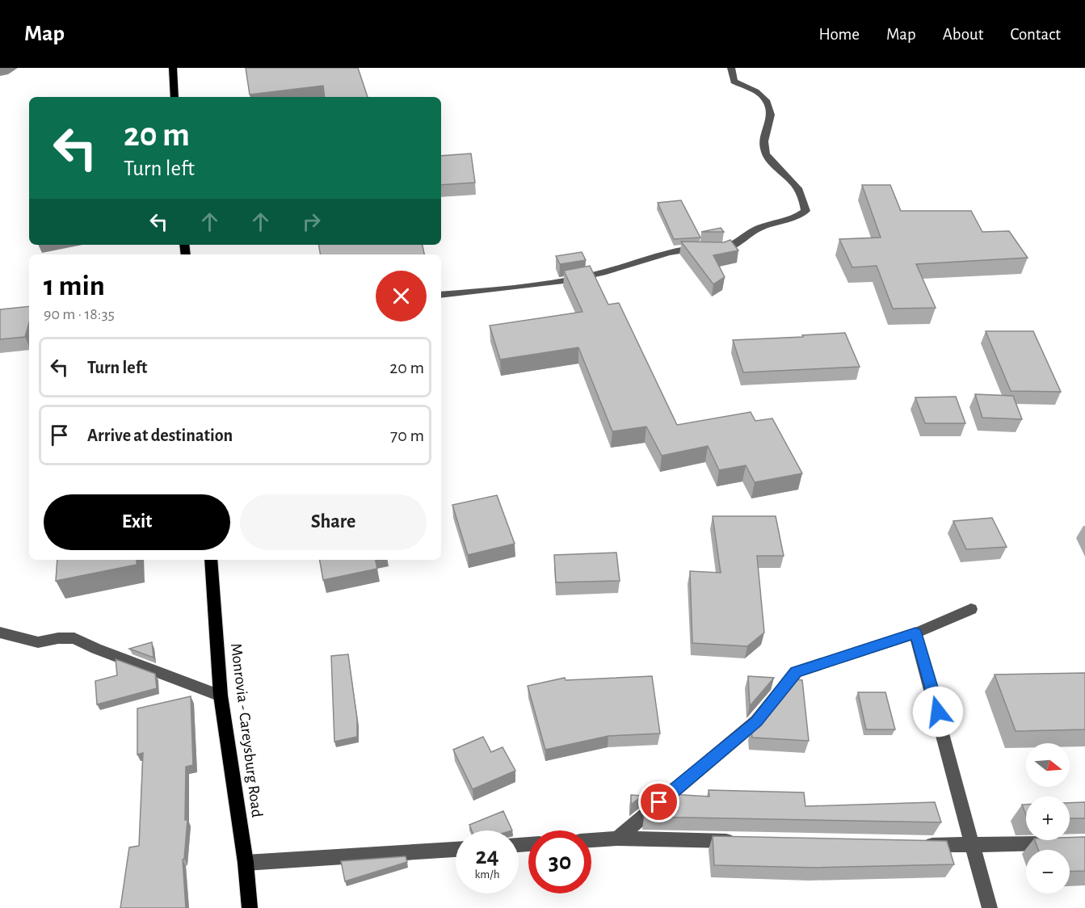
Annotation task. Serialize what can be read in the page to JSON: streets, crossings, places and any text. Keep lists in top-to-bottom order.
{
  "streets": {
    "main road": ["Monrovia - Careysburg Road"]
  },
  "north": "right",
  "page": {
    "header": "Map",
    "nav": [
      "Home",
      "Map",
      "About",
      "Contact"
    ],
    "turn": ["20 m", "Turn left"],
    "heading": ["1 min", "90 m · 18:35"],
    "list": [
      {
        "name": "Turn left",
        "value": "20 m"
      },
      {
        "name": "Arrive at destination",
        "value": "70 m"
      }
    ],
    "buttons": ["Exit", "Share"],
    "map_buttons": ["+", "−"],
    "speed": "24 km/h",
    "limit": "30"
  }
}
